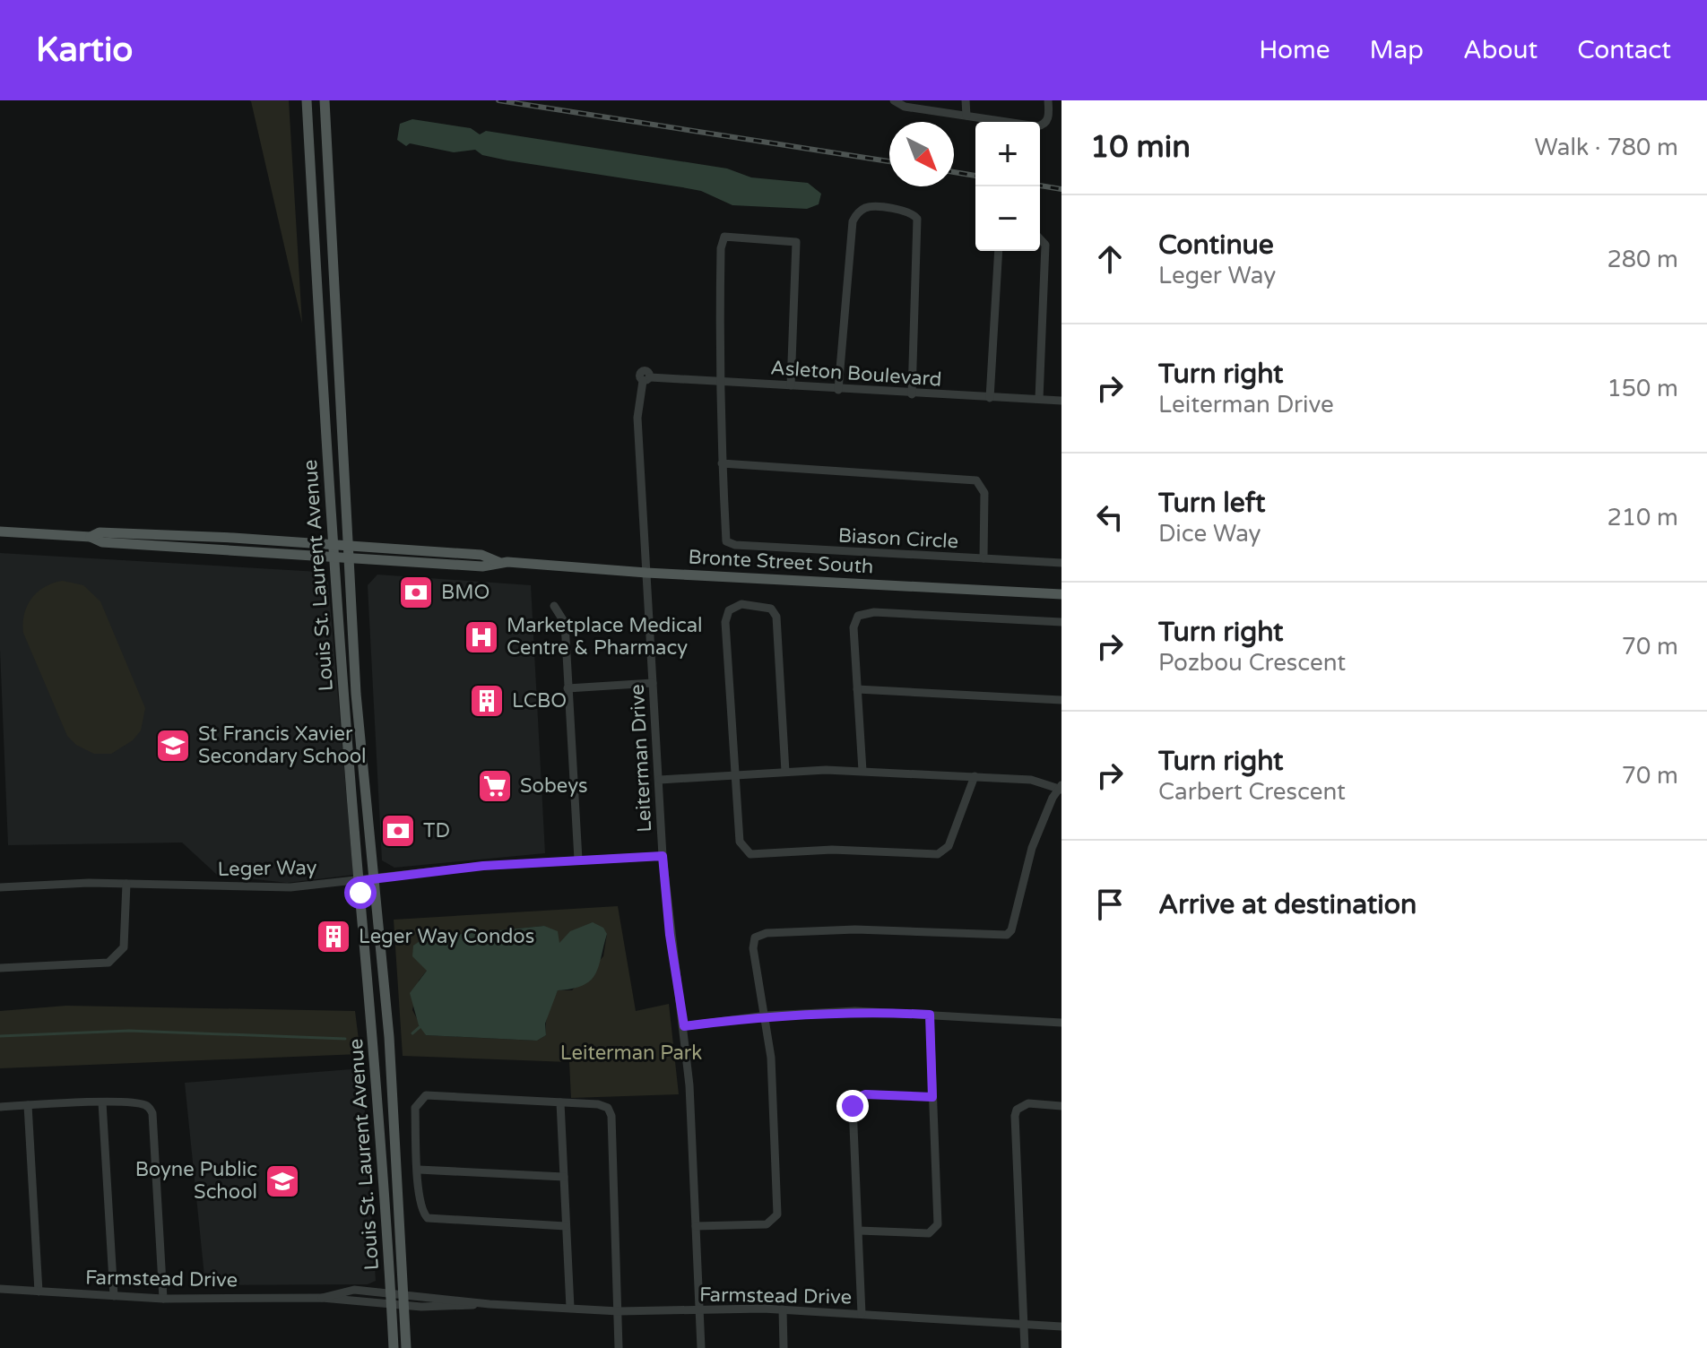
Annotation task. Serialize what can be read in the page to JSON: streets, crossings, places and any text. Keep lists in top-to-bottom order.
{
  "streets": {
    "main road": ["Bronte Street South", "Louis St. Laurent Avenue"],
    "street": [
      "Asleton Boulevard",
      "Biason Circle",
      "Leiterman Drive",
      "Leger Way",
      "Farmstead Drive"
    ]
  },
  "crossings": [
    ["Asleton Boulevard", "Biason Circle"],
    ["Asleton Boulevard", "Leiterman Drive"],
    ["Bronte Street South", "Louis St. Laurent Avenue"],
    ["Bronte Street South", "Leiterman Drive"],
    ["Louis St. Laurent Avenue", "Leger Way"],
    ["Louis St. Laurent Avenue", "Farmstead Drive"],
    ["Leiterman Drive", "Leger Way"],
    ["Leiterman Drive", "Farmstead Drive"]
  ],
  "parks": ["Leiterman Park"],
  "places": {
    "bank": ["BMO", "TD"],
    "hospital": ["Marketplace Medical Centre & Pharmacy"],
    "building": ["LCBO", "Leger Way Condos"],
    "school or university": ["St Francis Xavier Secondary School", "Boyne Public School"],
    "supermarket": ["Sobeys"]
  },
  "north": "bottom right",
  "page": {
    "header": "Kartio",
    "nav": [
      "Home",
      "Map",
      "About",
      "Contact"
    ],
    "heading": ["10 min", "Walk · 780 m"],
    "map_buttons": ["+", "−"],
    "list": [
      ["Continue", "Leger Way", "280 m"],
      ["Turn right", "Leiterman Drive", "150 m"],
      ["Turn left", "Dice Way", "210 m"],
      ["Turn right", "Pozbou Crescent", "70 m"],
      ["Turn right", "Carbert Crescent", "70 m"],
      "Arrive at destination"
    ]
  }
}
